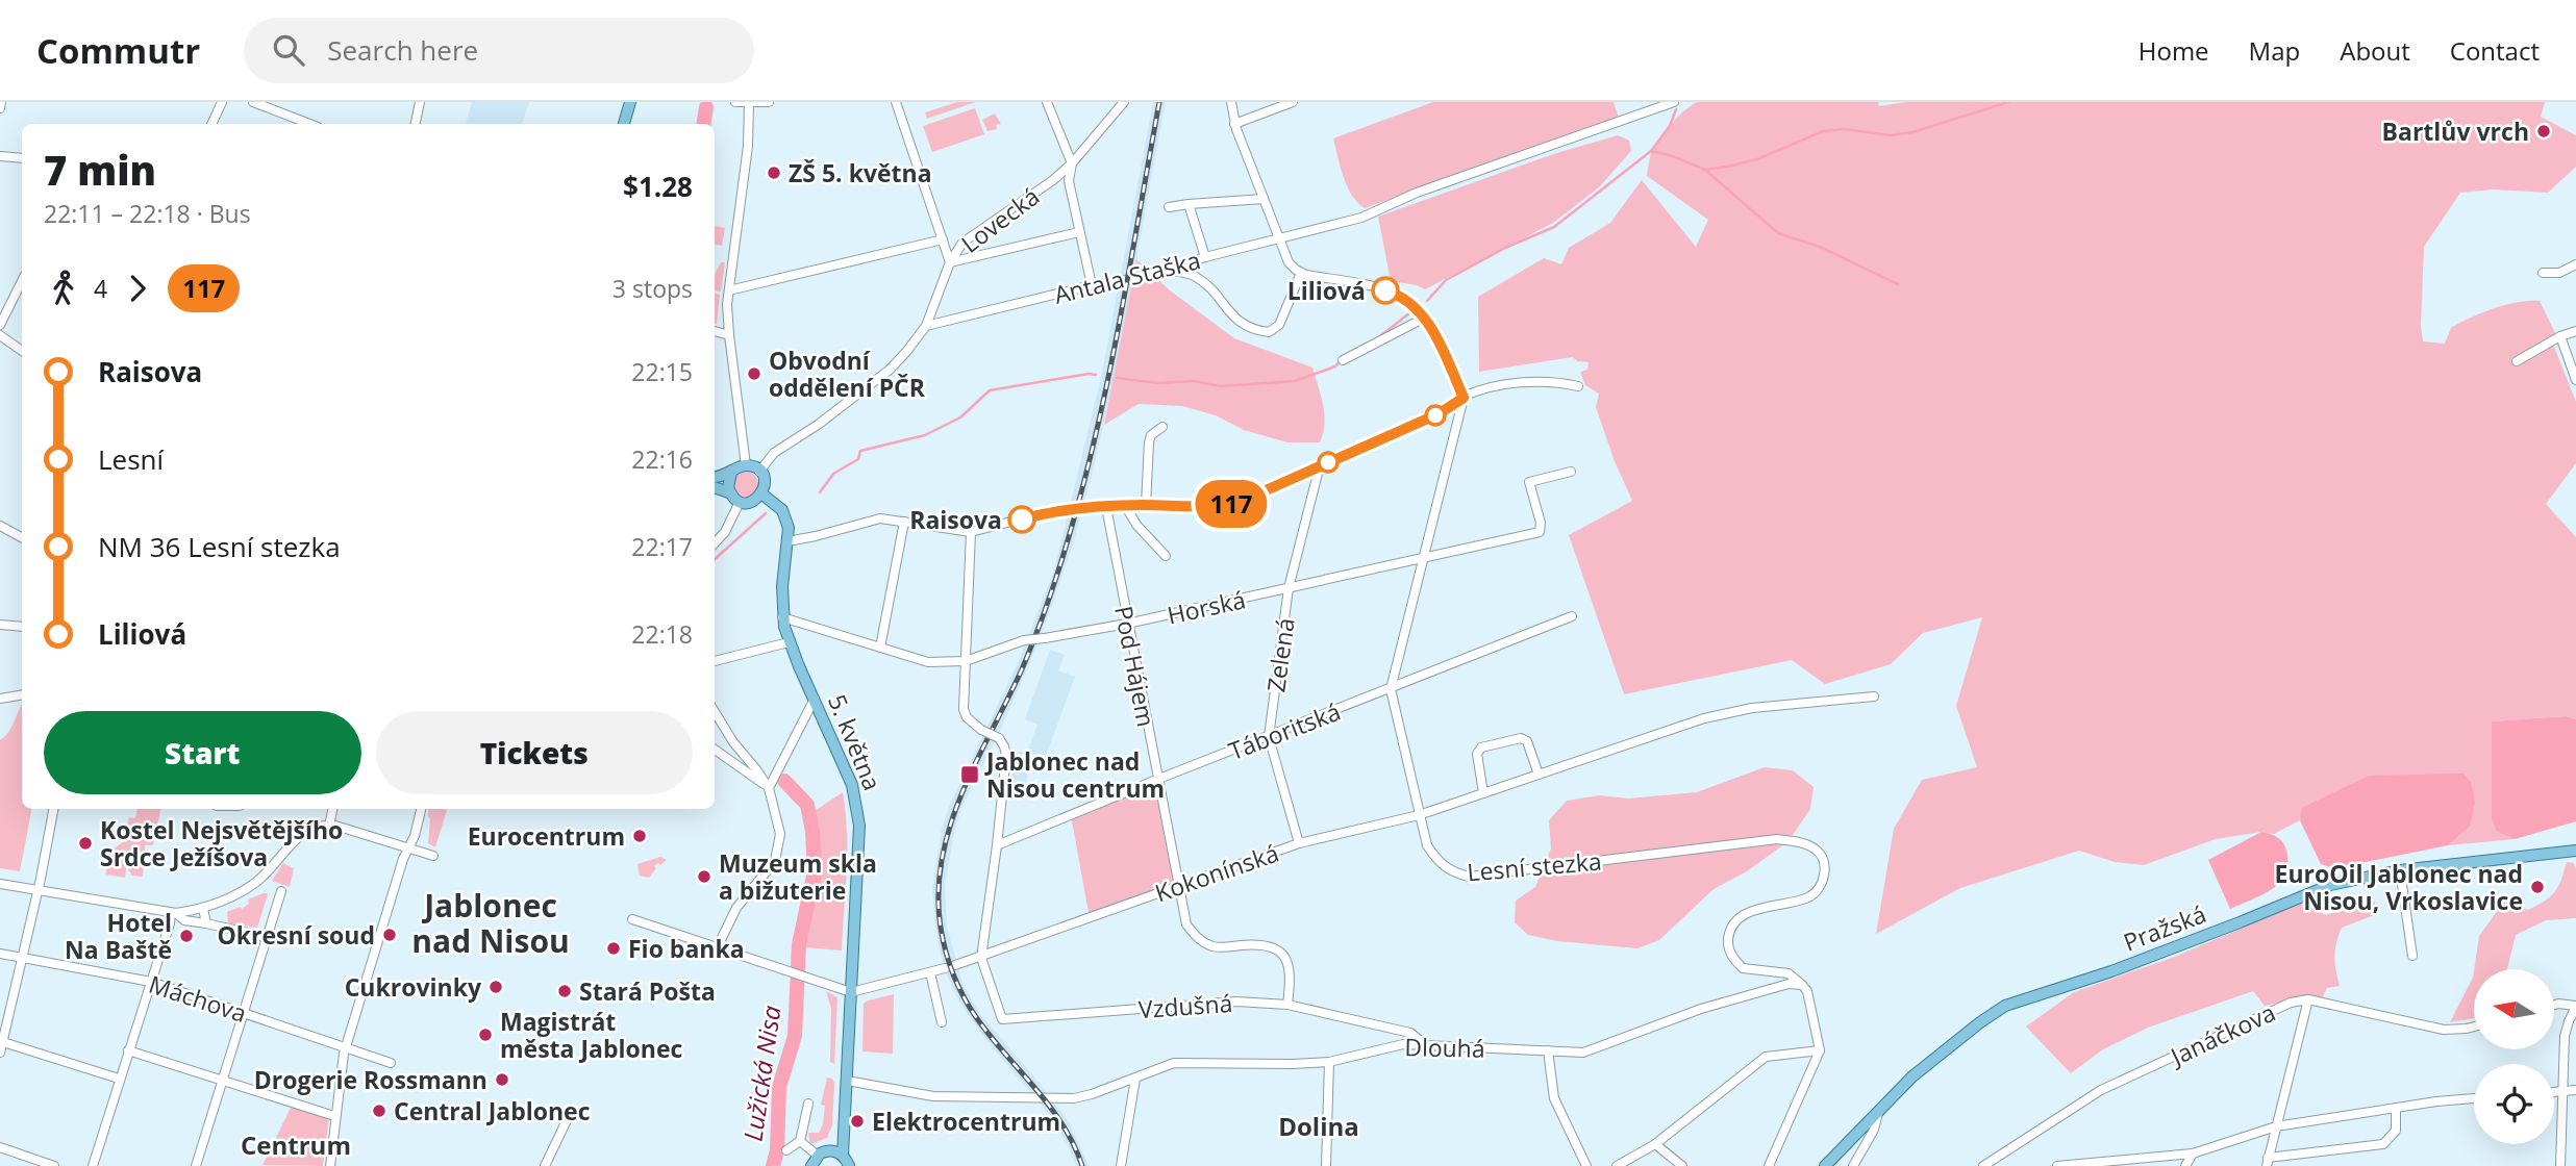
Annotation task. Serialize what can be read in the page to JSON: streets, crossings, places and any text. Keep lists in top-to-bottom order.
{
  "streets": {
    "main road": ["5. května", "Pražská"],
    "street": [
      "Lovecká",
      "Antala Staška",
      "Horská",
      "Zelená",
      "Pod Hájem",
      "Táboritská",
      "Lesní stezka",
      "Kokonínská",
      "Máchova",
      "Vzdušná",
      "Janáčkova",
      "Dlouhá"
    ]
  },
  "crossings": [
    ["Lovecká", "Antala Staška"],
    ["Lovecká", "5. května"],
    ["Horská", "Zelená"],
    ["Horská", "Pod Hájem"],
    ["Horská", "5. května"],
    ["Horská", "Lesní stezka"],
    ["Zelená", "Táboritská"],
    ["Zelená", "Kokonínská"],
    ["Pod Hájem", "Táboritská"],
    ["Pod Hájem", "Kokonínská"],
    ["Pod Hájem", "Vzdušná"],
    ["Táboritská", "Lesní stezka"],
    ["5. května", "Dlouhá"],
    ["Lesní stezka", "Kokonínská"],
    ["Lesní stezka", "Dlouhá"],
    ["Kokonínská", "Vzdušná"],
    ["Vzdušná", "Dlouhá"]
  ],
  "districts": ["Jablonec nad Nisou", "Dolina", "Centrum"],
  "water": ["Lužická Nisa"],
  "places": {
    "other": [
      "Bartlův vrch",
      "ZŠ 5. května",
      "Liliová",
      "Obvodní oddělení PČR",
      "Raisova",
      "Eurocentrum",
      "Kostel Nejsvětějšího Srdce Ježíšova",
      "Muzeum skla a bižuterie",
      "EuroOil Jablonec nad Nisou, Vrkoslavice",
      "Okresní soud",
      "Hotel Na Baště",
      "Fio banka",
      "Cukrovinky",
      "Stará Pošta",
      "Magistrát města Jablonec",
      "Drogerie Rossmann",
      "Central Jablonec",
      "Elektrocentrum"
    ],
    "transit": ["Jablonec nad Nisou centrum"]
  },
  "lines": ["bus line 117"],
  "north": "left",
  "page": {
    "header": "Commutr",
    "search": "Search here",
    "nav": [
      "Home",
      "Map",
      "About",
      "Contact"
    ],
    "on_map": "117",
    "heading": ["7 min", "22:11 – 22:18 · Bus", "$1.28"],
    "legs": ["4", "117", "3 stops"],
    "list": [
      {
        "name": "Raisova",
        "value": "22:15"
      },
      {
        "name": "Lesní",
        "value": "22:16"
      },
      {
        "name": "NM 36 Lesní stezka",
        "value": "22:17"
      },
      {
        "name": "Liliová",
        "value": "22:18"
      }
    ],
    "buttons": ["Start", "Tickets"]
  }
}
